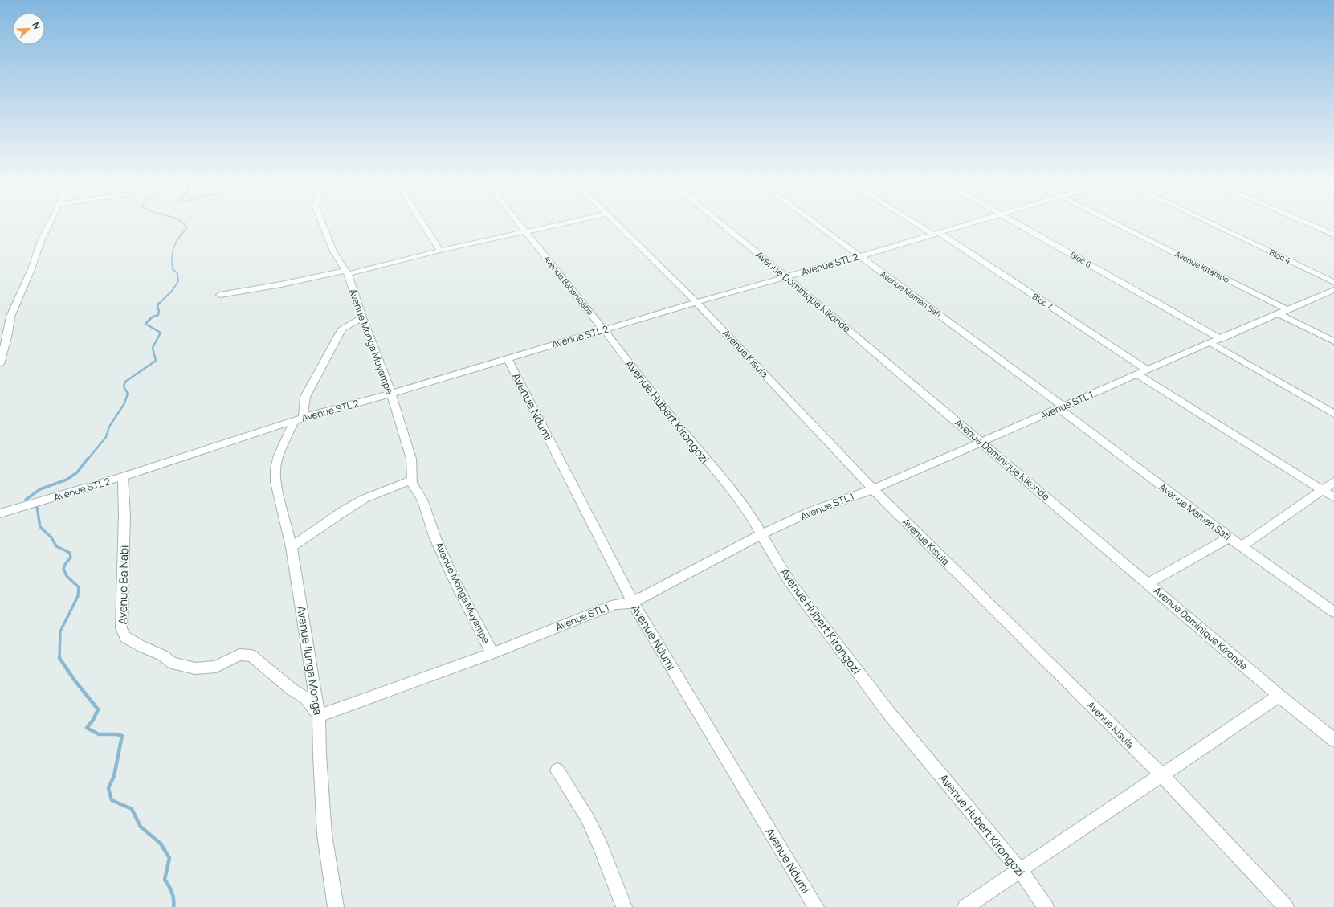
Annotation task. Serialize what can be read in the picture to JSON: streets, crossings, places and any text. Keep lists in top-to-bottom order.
{
  "streets": {
    "street": [
      "Bloc 4",
      "Bloc 6",
      "Avenue STL 2",
      "Avenue Kitambo",
      "Avenue Babanibaba",
      "Avenue Dominique Kikonde",
      "Avenue Maman Safi",
      "Bloc 7",
      "Avenue Monga Muyampe",
      "Avenue Kisula",
      "Avenue STL 1",
      "Avenue Ndumi",
      "Avenue Hubert Kirongozi",
      "Avenue Ba Nabi",
      "Avenue Ilunga Monga"
    ]
  },
  "crossings": [
    ["Bloc 6", "Avenue STL 1"],
    ["Avenue STL 2", "Avenue Babanibaba"],
    ["Avenue STL 2", "Avenue Dominique Kikonde"],
    ["Avenue STL 2", "Avenue Maman Safi"],
    ["Avenue STL 2", "Bloc 7"],
    ["Avenue STL 2", "Avenue Monga Muyampe"],
    ["Avenue STL 2", "Avenue Kisula"],
    ["Avenue STL 2", "Avenue Ndumi"],
    ["Avenue STL 2", "Avenue Hubert Kirongozi"],
    ["Avenue STL 2", "Avenue Ba Nabi"],
    ["Avenue STL 2", "Avenue Ilunga Monga"],
    ["Avenue Kitambo", "Avenue STL 1"],
    ["Avenue Babanibaba", "Avenue Hubert Kirongozi"],
    ["Avenue Dominique Kikonde", "Avenue STL 1"],
    ["Avenue Maman Safi", "Avenue STL 1"],
    ["Bloc 7", "Avenue STL 1"],
    ["Avenue Monga Muyampe", "Avenue STL 1"],
    ["Avenue Monga Muyampe", "Avenue Ilunga Monga"],
    ["Avenue Kisula", "Avenue STL 1"],
    ["Avenue STL 1", "Avenue Ndumi"],
    ["Avenue STL 1", "Avenue Hubert Kirongozi"],
    ["Avenue STL 1", "Avenue Ba Nabi"],
    ["Avenue STL 1", "Avenue Ilunga Monga"],
    ["Avenue Ba Nabi", "Avenue Ilunga Monga"]
  ],
  "north": "top right"
}
